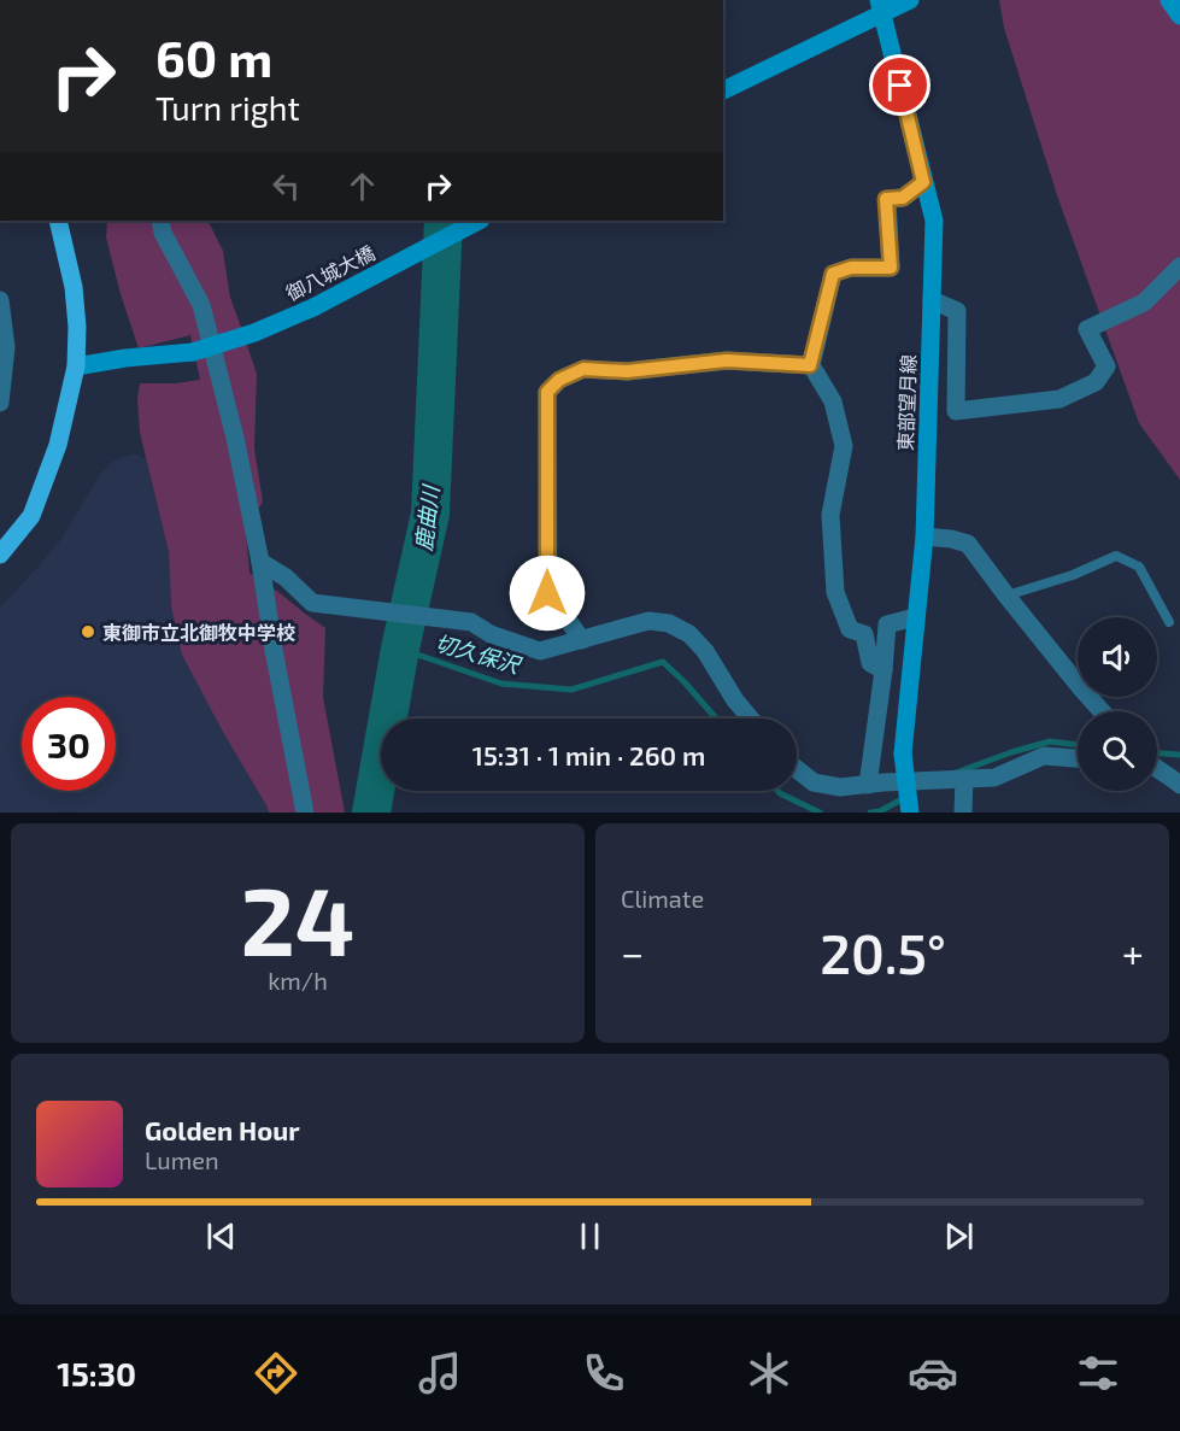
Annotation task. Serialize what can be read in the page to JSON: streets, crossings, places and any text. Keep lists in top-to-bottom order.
{
  "streets": {
    "main road": ["御八城大橋", "東部望月線"]
  },
  "water": ["鹿曲川", "切久保沢"],
  "places": ["東御市立北御牧中学校"],
  "page": {
    "turn": ["60 m", "Turn right"],
    "limit": "30",
    "trip": "15:31 · 1 min · 260 m",
    "tile": [
      ["24", "km/h"],
      "Climate"
    ],
    "heat": ["−", "20.5°", "+"],
    "song": ["Golden Hour", "Lumen"],
    "tabs": "15:30"
  }
}
